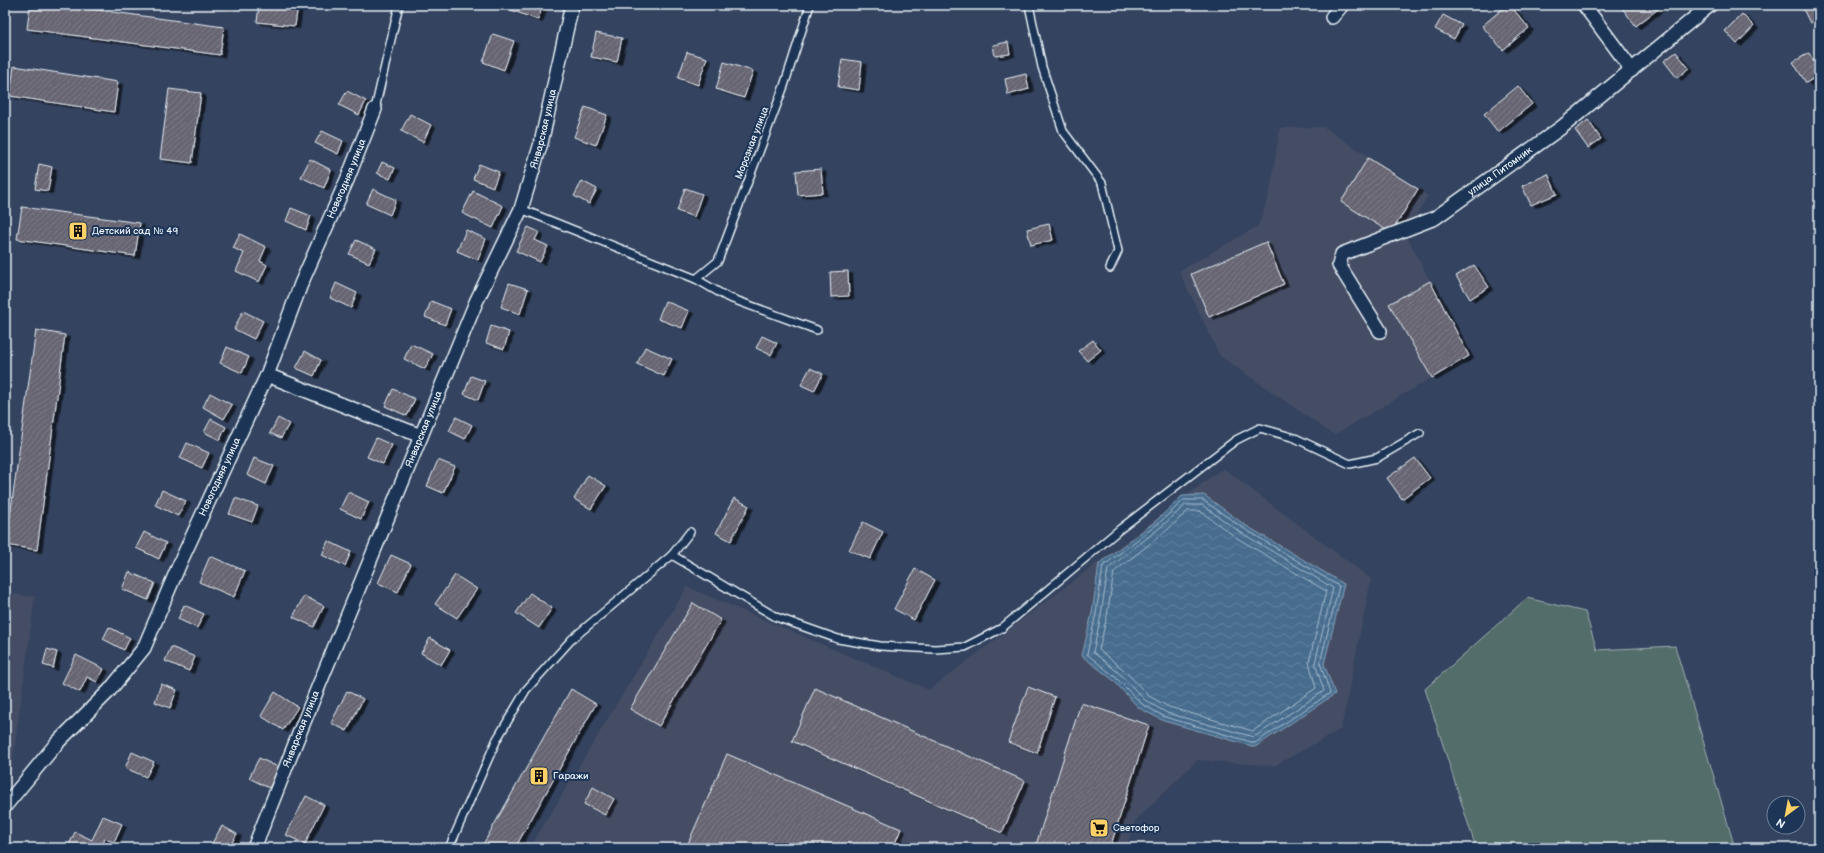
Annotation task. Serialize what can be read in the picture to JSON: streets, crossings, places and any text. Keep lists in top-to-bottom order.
{
  "streets": {
    "street": ["Январская улица", "улица Питомник", "Новогодняя улица"],
    "lane": ["Морозная улица"]
  },
  "places": {
    "building": ["Детский сад № 49", "Гаражи"],
    "supermarket": ["Светофор"]
  },
  "north": "bottom left"
}
